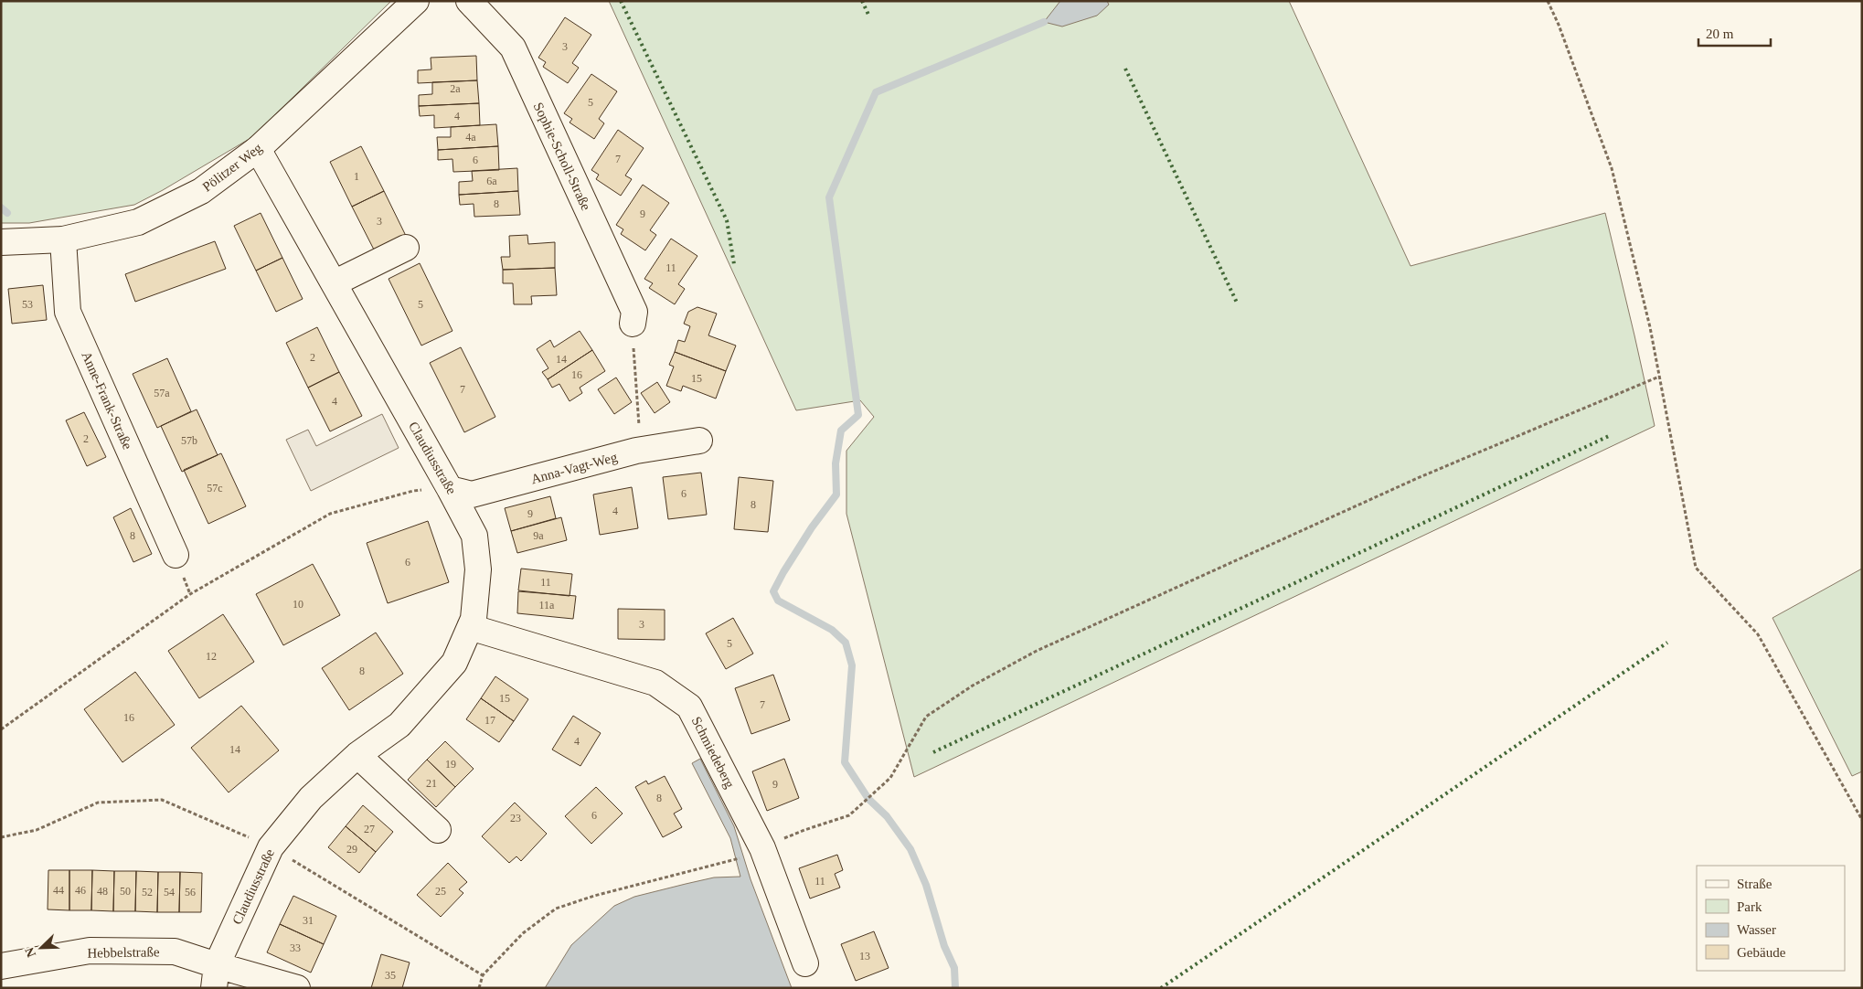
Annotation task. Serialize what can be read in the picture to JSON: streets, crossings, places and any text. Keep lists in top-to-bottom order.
{
  "streets": {
    "street": [
      "Sophie-Scholl-Straße",
      "Pölitzer Weg",
      "Anne-Frank-Straße",
      "Claudiusstraße",
      "Anna-Vagt-Weg",
      "Schmiedeberg",
      "Hebbelstraße"
    ]
  },
  "crossings": [
    ["Pölitzer Weg", "Anne-Frank-Straße"],
    ["Pölitzer Weg", "Claudiusstraße"],
    ["Claudiusstraße", "Anna-Vagt-Weg"],
    ["Claudiusstraße", "Schmiedeberg"],
    ["Claudiusstraße", "Hebbelstraße"]
  ],
  "house_numbers": [
    "3",
    "2a",
    "5",
    "4",
    "4a",
    "7",
    "6",
    "1",
    "6a",
    "8",
    "9",
    "3",
    "11",
    "53",
    "5",
    "2",
    "14",
    "16",
    "15",
    "7",
    "57a",
    "4",
    "2",
    "57b",
    "57c",
    "6",
    "8",
    "4",
    "9",
    "8",
    "9a",
    "6",
    "11",
    "10",
    "11a",
    "3",
    "5",
    "12",
    "8",
    "15",
    "7",
    "16",
    "17",
    "4",
    "14",
    "19",
    "21",
    "9",
    "8",
    "6",
    "23",
    "27",
    "29",
    "11",
    "44",
    "46",
    "48",
    "50",
    "25",
    "52",
    "54",
    "56",
    "31",
    "33",
    "13",
    "35"
  ],
  "legend": [
    "Straße",
    "Park",
    "Wasser",
    "Gebäude"
  ],
  "scale_bar": "20 m",
  "north": "bottom left"
}
